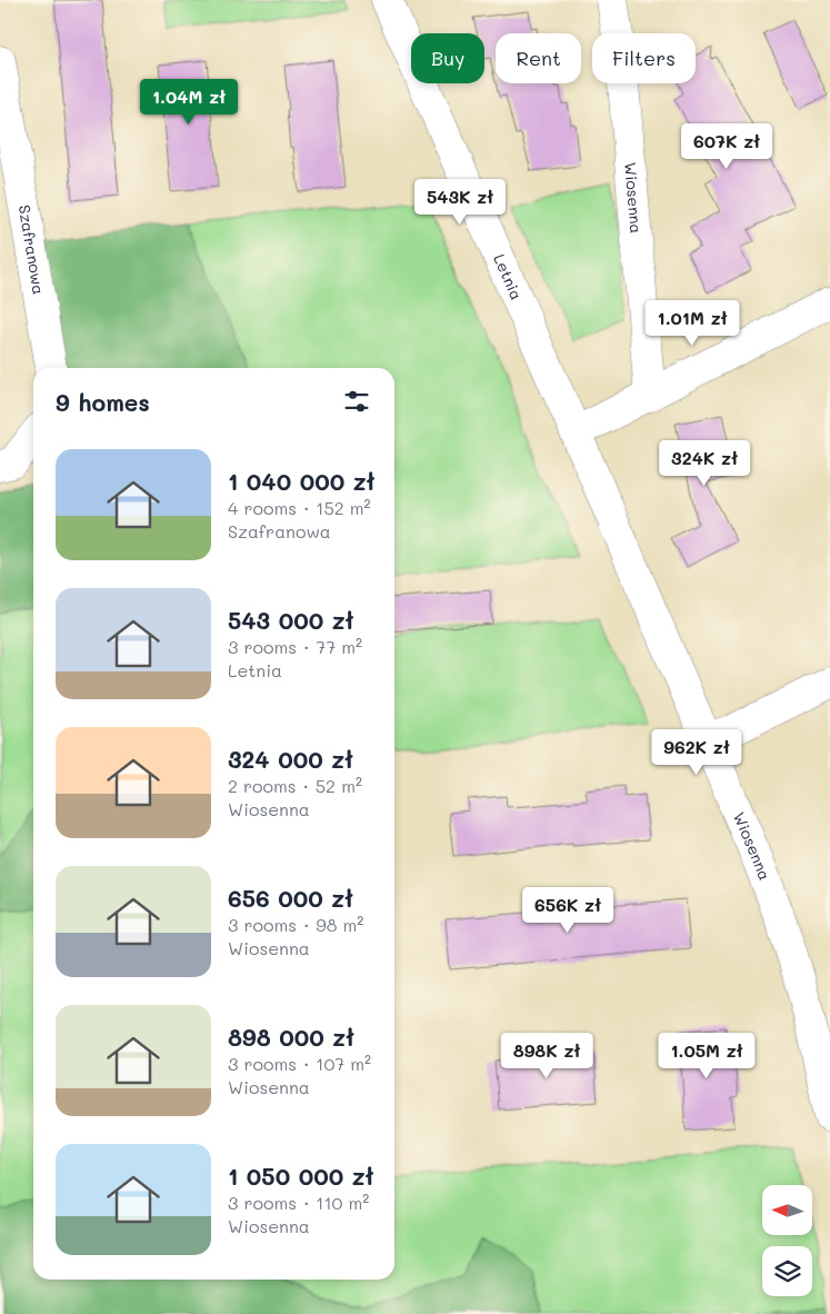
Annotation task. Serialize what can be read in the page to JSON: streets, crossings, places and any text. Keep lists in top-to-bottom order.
{
  "streets": {
    "street": ["Wiosenna", "Szafranowa", "Letnia"]
  },
  "crossings": [
    ["Wiosenna", "Letnia"]
  ],
  "north": "left",
  "page": {
    "chip": ["Buy", "Rent", "Filters"],
    "price": [
      "1.04M zł",
      "607K zł",
      "543K zł",
      "1.01M zł",
      "324K zł",
      "962K zł",
      "656K zł",
      "898K zł",
      "1.05M zł"
    ],
    "heading": "9 homes",
    "list": [
      {
        "name": "1 040 000 zł",
        "note": "4 rooms · 152 m² · Szafranowa"
      },
      {
        "name": "543 000 zł",
        "note": "3 rooms · 77 m² · Letnia"
      },
      {
        "name": "324 000 zł",
        "note": "2 rooms · 52 m² · Wiosenna"
      },
      {
        "name": "656 000 zł",
        "note": "3 rooms · 98 m² · Wiosenna"
      },
      {
        "name": "898 000 zł",
        "note": "3 rooms · 107 m² · Wiosenna"
      },
      {
        "name": "1 050 000 zł",
        "note": "3 rooms · 110 m² · Wiosenna"
      }
    ]
  }
}
